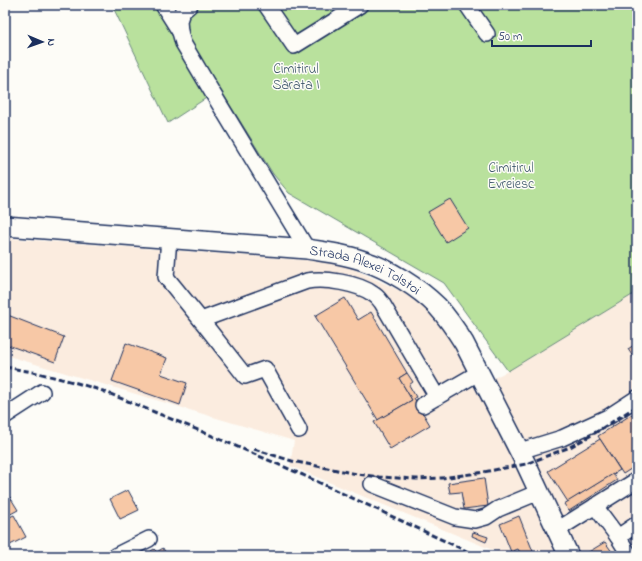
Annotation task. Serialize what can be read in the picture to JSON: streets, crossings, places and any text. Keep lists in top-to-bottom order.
{
  "streets": {
    "main road": ["Strada Alexei Tolstoi"]
  },
  "parks": ["Cimitirul Sărata I", "Cimitirul Evreiesc"],
  "scale_bar": "50 m",
  "north": "right"
}
